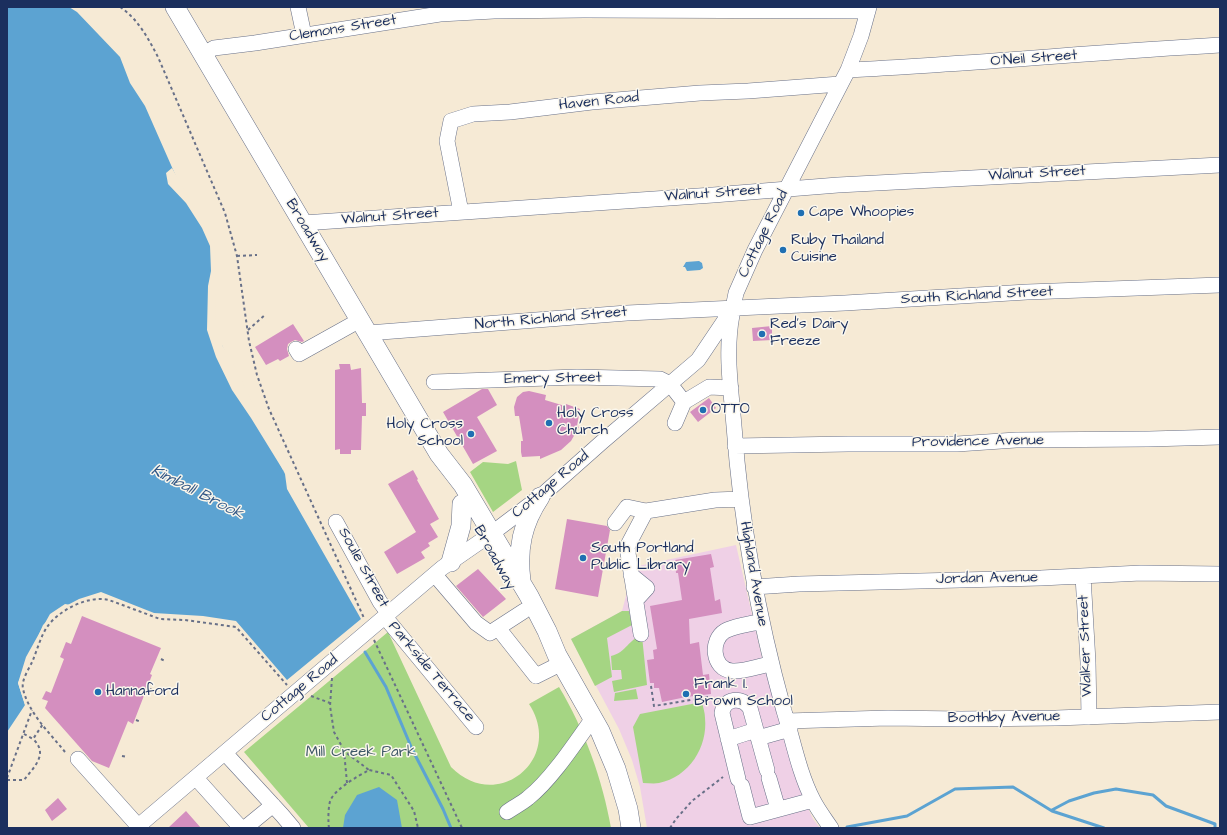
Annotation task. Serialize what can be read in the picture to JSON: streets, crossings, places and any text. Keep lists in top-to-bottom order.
{
  "streets": {
    "main road": ["Broadway"],
    "street": [
      "Clemons Street",
      "O'Neil Street",
      "Haven Road",
      "Walnut Street",
      "Cottage Road",
      "South Richland Street",
      "North Richland Street",
      "Emery Street",
      "Providence Avenue",
      "Soule Street",
      "Highland Avenue",
      "Jordan Avenue",
      "Walker Street",
      "Parkside Terrace",
      "Boothby Avenue"
    ]
  },
  "crossings": [
    ["Clemons Street", "Broadway"],
    ["Clemons Street", "Cottage Road"],
    ["O'Neil Street", "Cottage Road"],
    ["Haven Road", "Walnut Street"],
    ["Haven Road", "Cottage Road"],
    ["Walnut Street", "Broadway"],
    ["Walnut Street", "Cottage Road"],
    ["Broadway", "Cottage Road"],
    ["Broadway", "North Richland Street"],
    ["Cottage Road", "South Richland Street"],
    ["Cottage Road", "North Richland Street"],
    ["Cottage Road", "Emery Street"],
    ["Cottage Road", "Soule Street"],
    ["Cottage Road", "Highland Avenue"],
    ["Cottage Road", "Parkside Terrace"],
    ["South Richland Street", "North Richland Street"],
    ["South Richland Street", "Highland Avenue"],
    ["North Richland Street", "Highland Avenue"],
    ["Providence Avenue", "Highland Avenue"],
    ["Soule Street", "Parkside Terrace"],
    ["Highland Avenue", "Jordan Avenue"],
    ["Highland Avenue", "Boothby Avenue"],
    ["Jordan Avenue", "Walker Street"],
    ["Walker Street", "Boothby Avenue"]
  ],
  "water": ["Kimball Brook"],
  "parks": ["Mill Creek Park"],
  "places": [
    "Cape Whoopies",
    "Ruby Thailand Cuisine",
    "Red's Dairy Freeze",
    "OTTO",
    "Holy Cross Church",
    "Holy Cross School",
    "South Portland Public Library",
    "Hannaford",
    "Frank I. Brown School"
  ]
}
